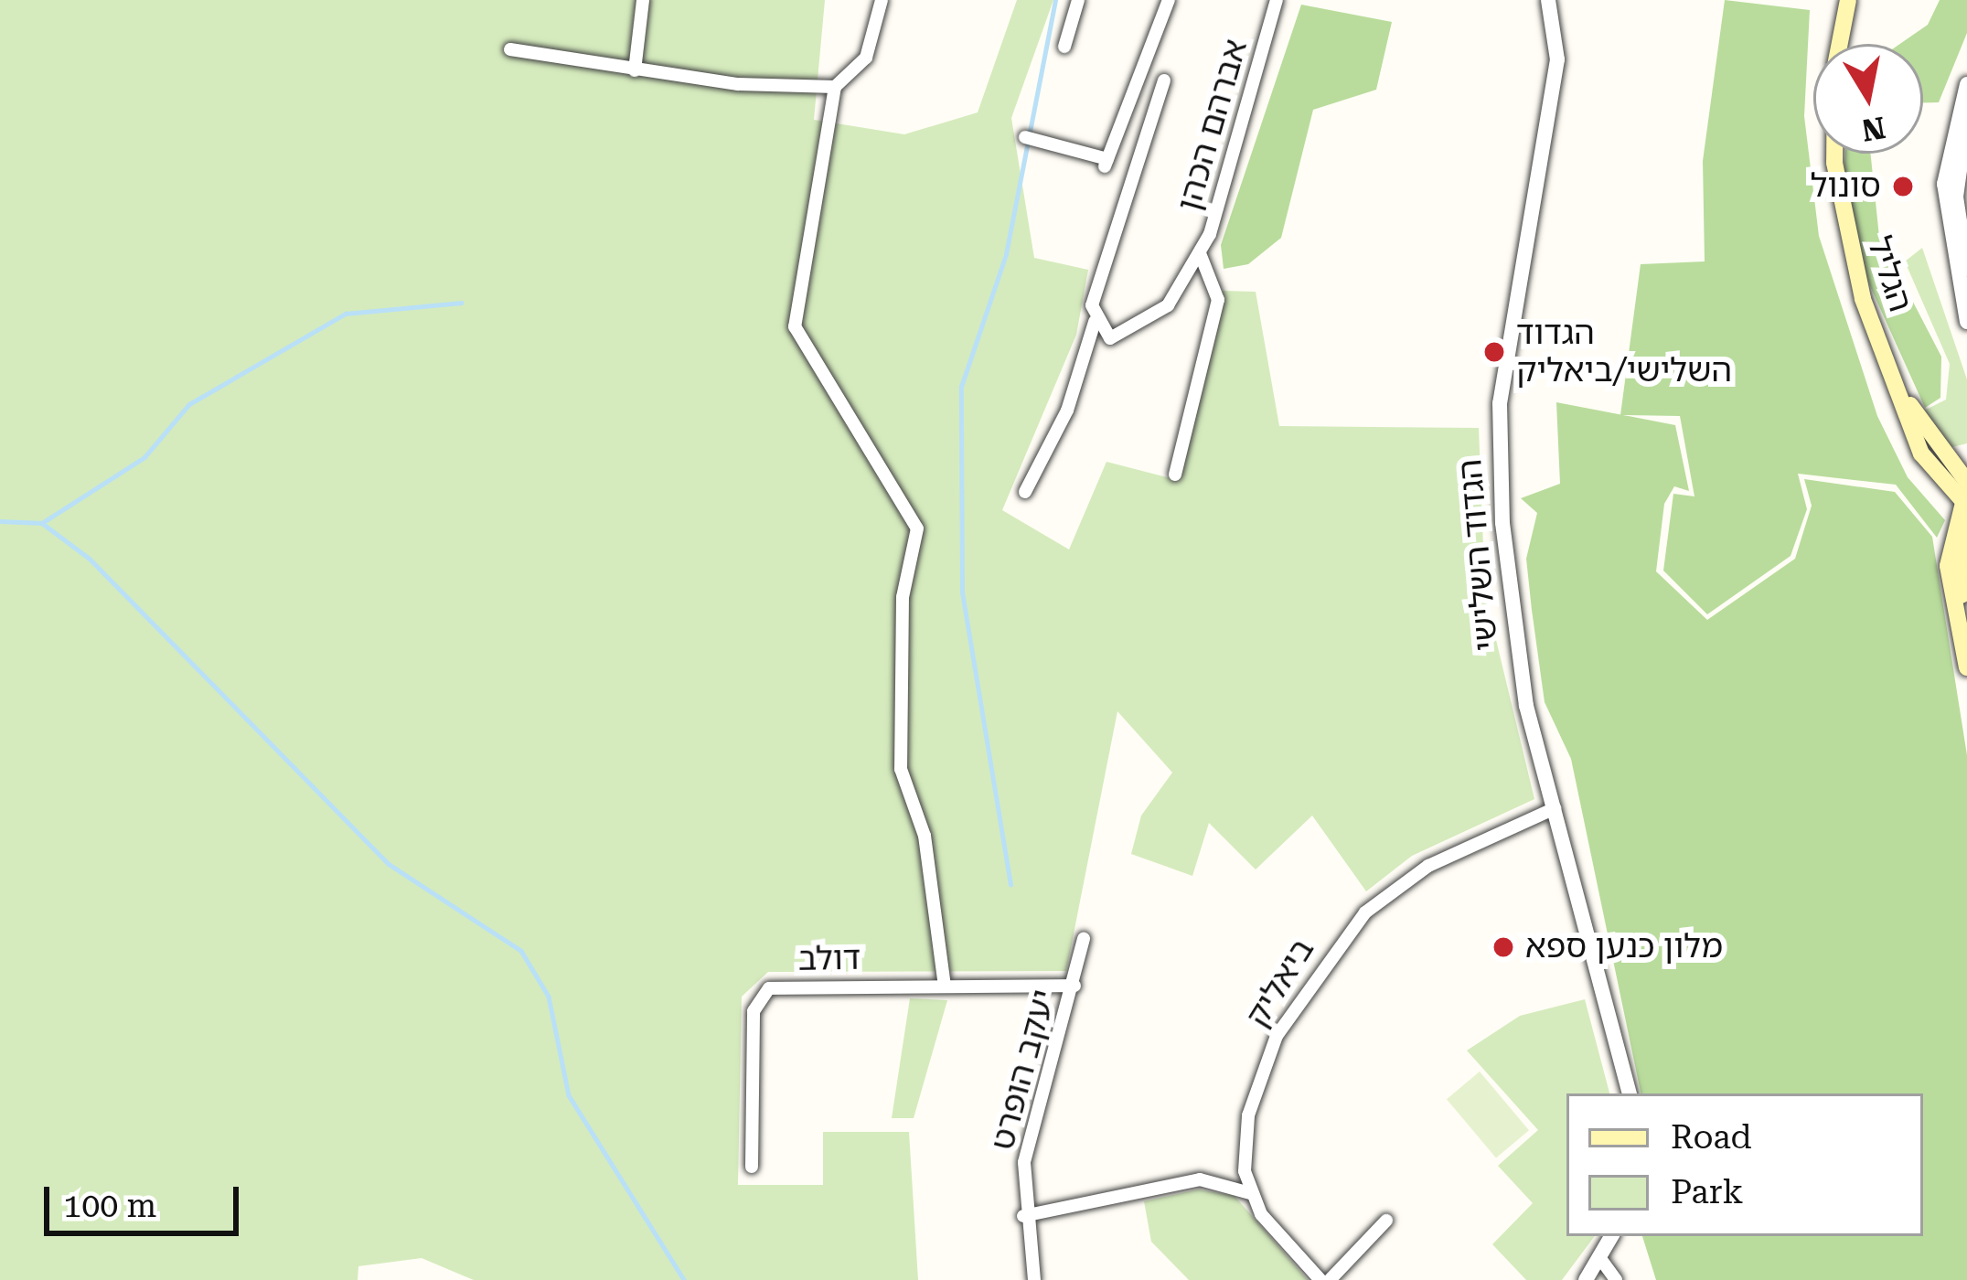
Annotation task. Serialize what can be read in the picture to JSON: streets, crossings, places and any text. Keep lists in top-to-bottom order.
{
  "streets": {
    "main road": ["הגליל"],
    "street": [
      "אברהם הכהן",
      "הגדוד השלישי",
      "דולב",
      "ביאליק",
      "יעקב הופרט"
    ]
  },
  "crossings": [
    ["הגדוד השלישי", "ביאליק"],
    ["דולב", "יעקב הופרט"]
  ],
  "places": ["סונול", "הגדוד השלישי/ביאליק", "מלון כנען ספא"],
  "legend": ["Road", "Park"],
  "scale_bar": "100 m",
  "north": "bottom"
}
